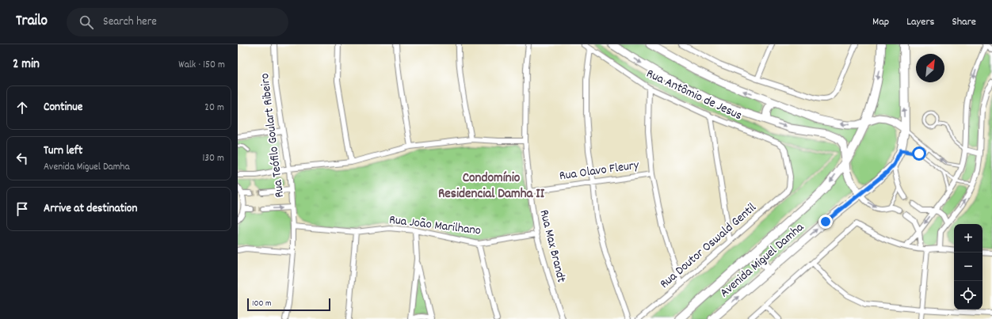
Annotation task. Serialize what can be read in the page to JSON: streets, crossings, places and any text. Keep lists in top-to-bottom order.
{
  "streets": {
    "main road": ["Avenida Miguel Damha"],
    "street": [
      "Rua Antômio de Jesus",
      "Rua Teófilo Goulart Ribeiro",
      "Rua Olavo Fleury",
      "Rua João Marilhano",
      "Rua Max Brandt",
      "Rua Doutor Oswald Gentil"
    ]
  },
  "crossings": [
    ["Rua Antômio de Jesus", "Rua Doutor Oswald Gentil"],
    ["Rua Teófilo Goulart Ribeiro", "Rua João Marilhano"],
    ["Rua Olavo Fleury", "Rua Max Brandt"],
    ["Rua João Marilhano", "Rua Max Brandt"]
  ],
  "districts": ["Condomínio Residencial Damha II"],
  "scale_bar": "100 m",
  "north": "top right",
  "page": {
    "header": "Trailo",
    "search": "Search here",
    "nav": ["Map", "Layers", "Share"],
    "heading": ["2 min", "Walk · 150 m"],
    "list": [
      ["Continue", "20 m"],
      ["Turn left", "Avenida Miguel Damha", "130 m"],
      "Arrive at destination"
    ],
    "map_buttons": ["+", "−"],
    "scale": "100 m"
  }
}
